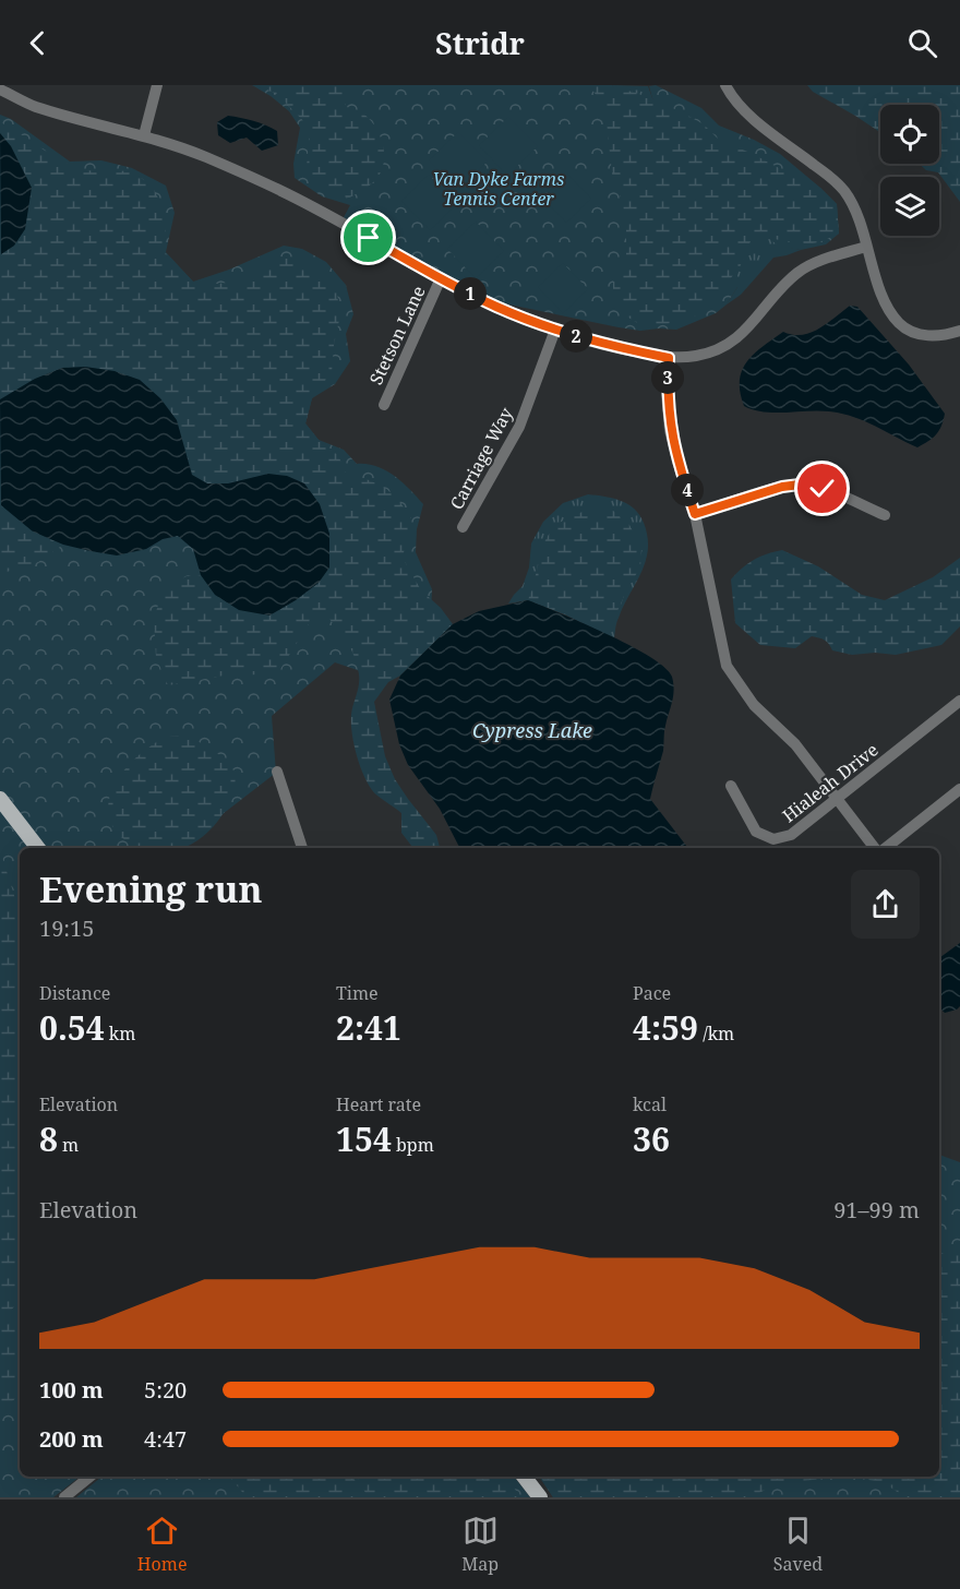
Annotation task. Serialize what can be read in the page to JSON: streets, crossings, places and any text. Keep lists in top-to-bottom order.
{
  "streets": {
    "street": ["Stetson Lane", "Carriage Way", "Hialeah Drive"]
  },
  "water": ["Cypress Lake"],
  "parks": ["Van Dyke Farms Tennis Center"],
  "page": {
    "header": "Stridr",
    "pins": [
      "1",
      "2",
      "3",
      "4"
    ],
    "heading": ["Evening run", "19:15"],
    "stats": [
      ["Distance", "0.54 km"],
      ["Time", "2:41"],
      ["Pace", "4:59 /km"],
      ["Elevation", "8 m"],
      ["Heart rate", "154 bpm"],
      ["kcal", "36"]
    ],
    "chart": ["Elevation", "91–99 m"],
    "list": [
      {
        "name": "100 m",
        "note": "5:20"
      },
      {
        "name": "200 m",
        "note": "4:47"
      }
    ],
    "tabs": ["Home", "Map", "Saved"]
  }
}
